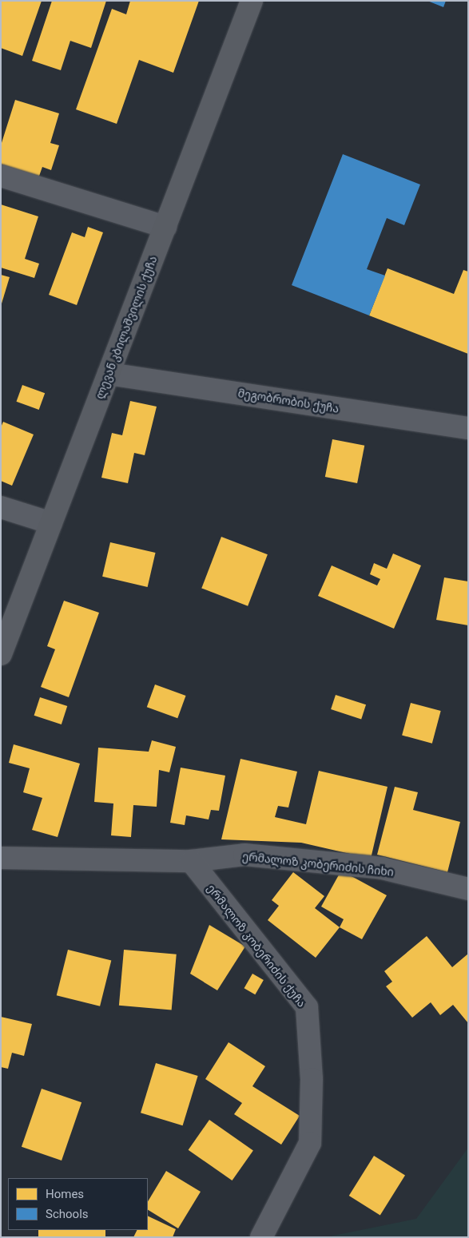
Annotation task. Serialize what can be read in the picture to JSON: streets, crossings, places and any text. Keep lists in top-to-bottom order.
{
  "streets": {
    "main road": ["ლევან კბილაშვილის ქუჩა"],
    "street": ["მეგობრობის ქუჩა", "ერმალოზ კობერიძის ჩიხი", "ერმალოზ კობერიძის ქუჩა"]
  },
  "crossings": [
    ["ლევან კბილაშვილის ქუჩა", "მეგობრობის ქუჩა"],
    ["ერმალოზ კობერიძის ჩიხი", "ერმალოზ კობერიძის ქუჩა"]
  ],
  "legend": ["Homes", "Schools"]
}
